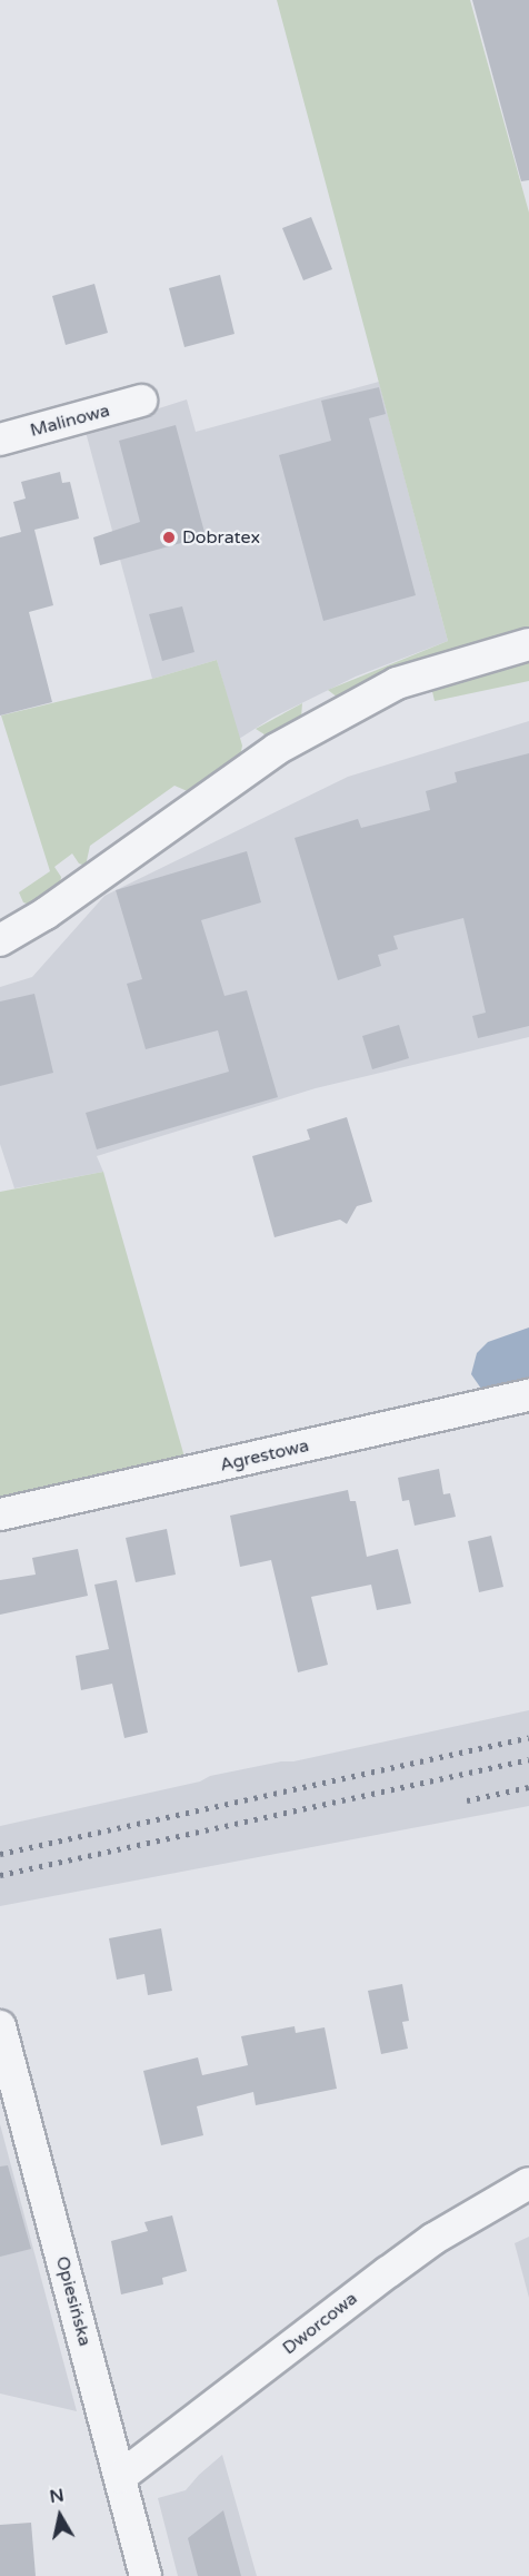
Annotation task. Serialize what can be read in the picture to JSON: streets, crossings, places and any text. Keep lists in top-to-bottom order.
{
  "streets": {
    "street": [
      "Malinowa",
      "Agrestowa",
      "Opiesińska",
      "Dworcowa"
    ]
  },
  "crossings": [
    ["Opiesińska", "Dworcowa"]
  ],
  "places": ["Dobratex"],
  "north": "top"
}
